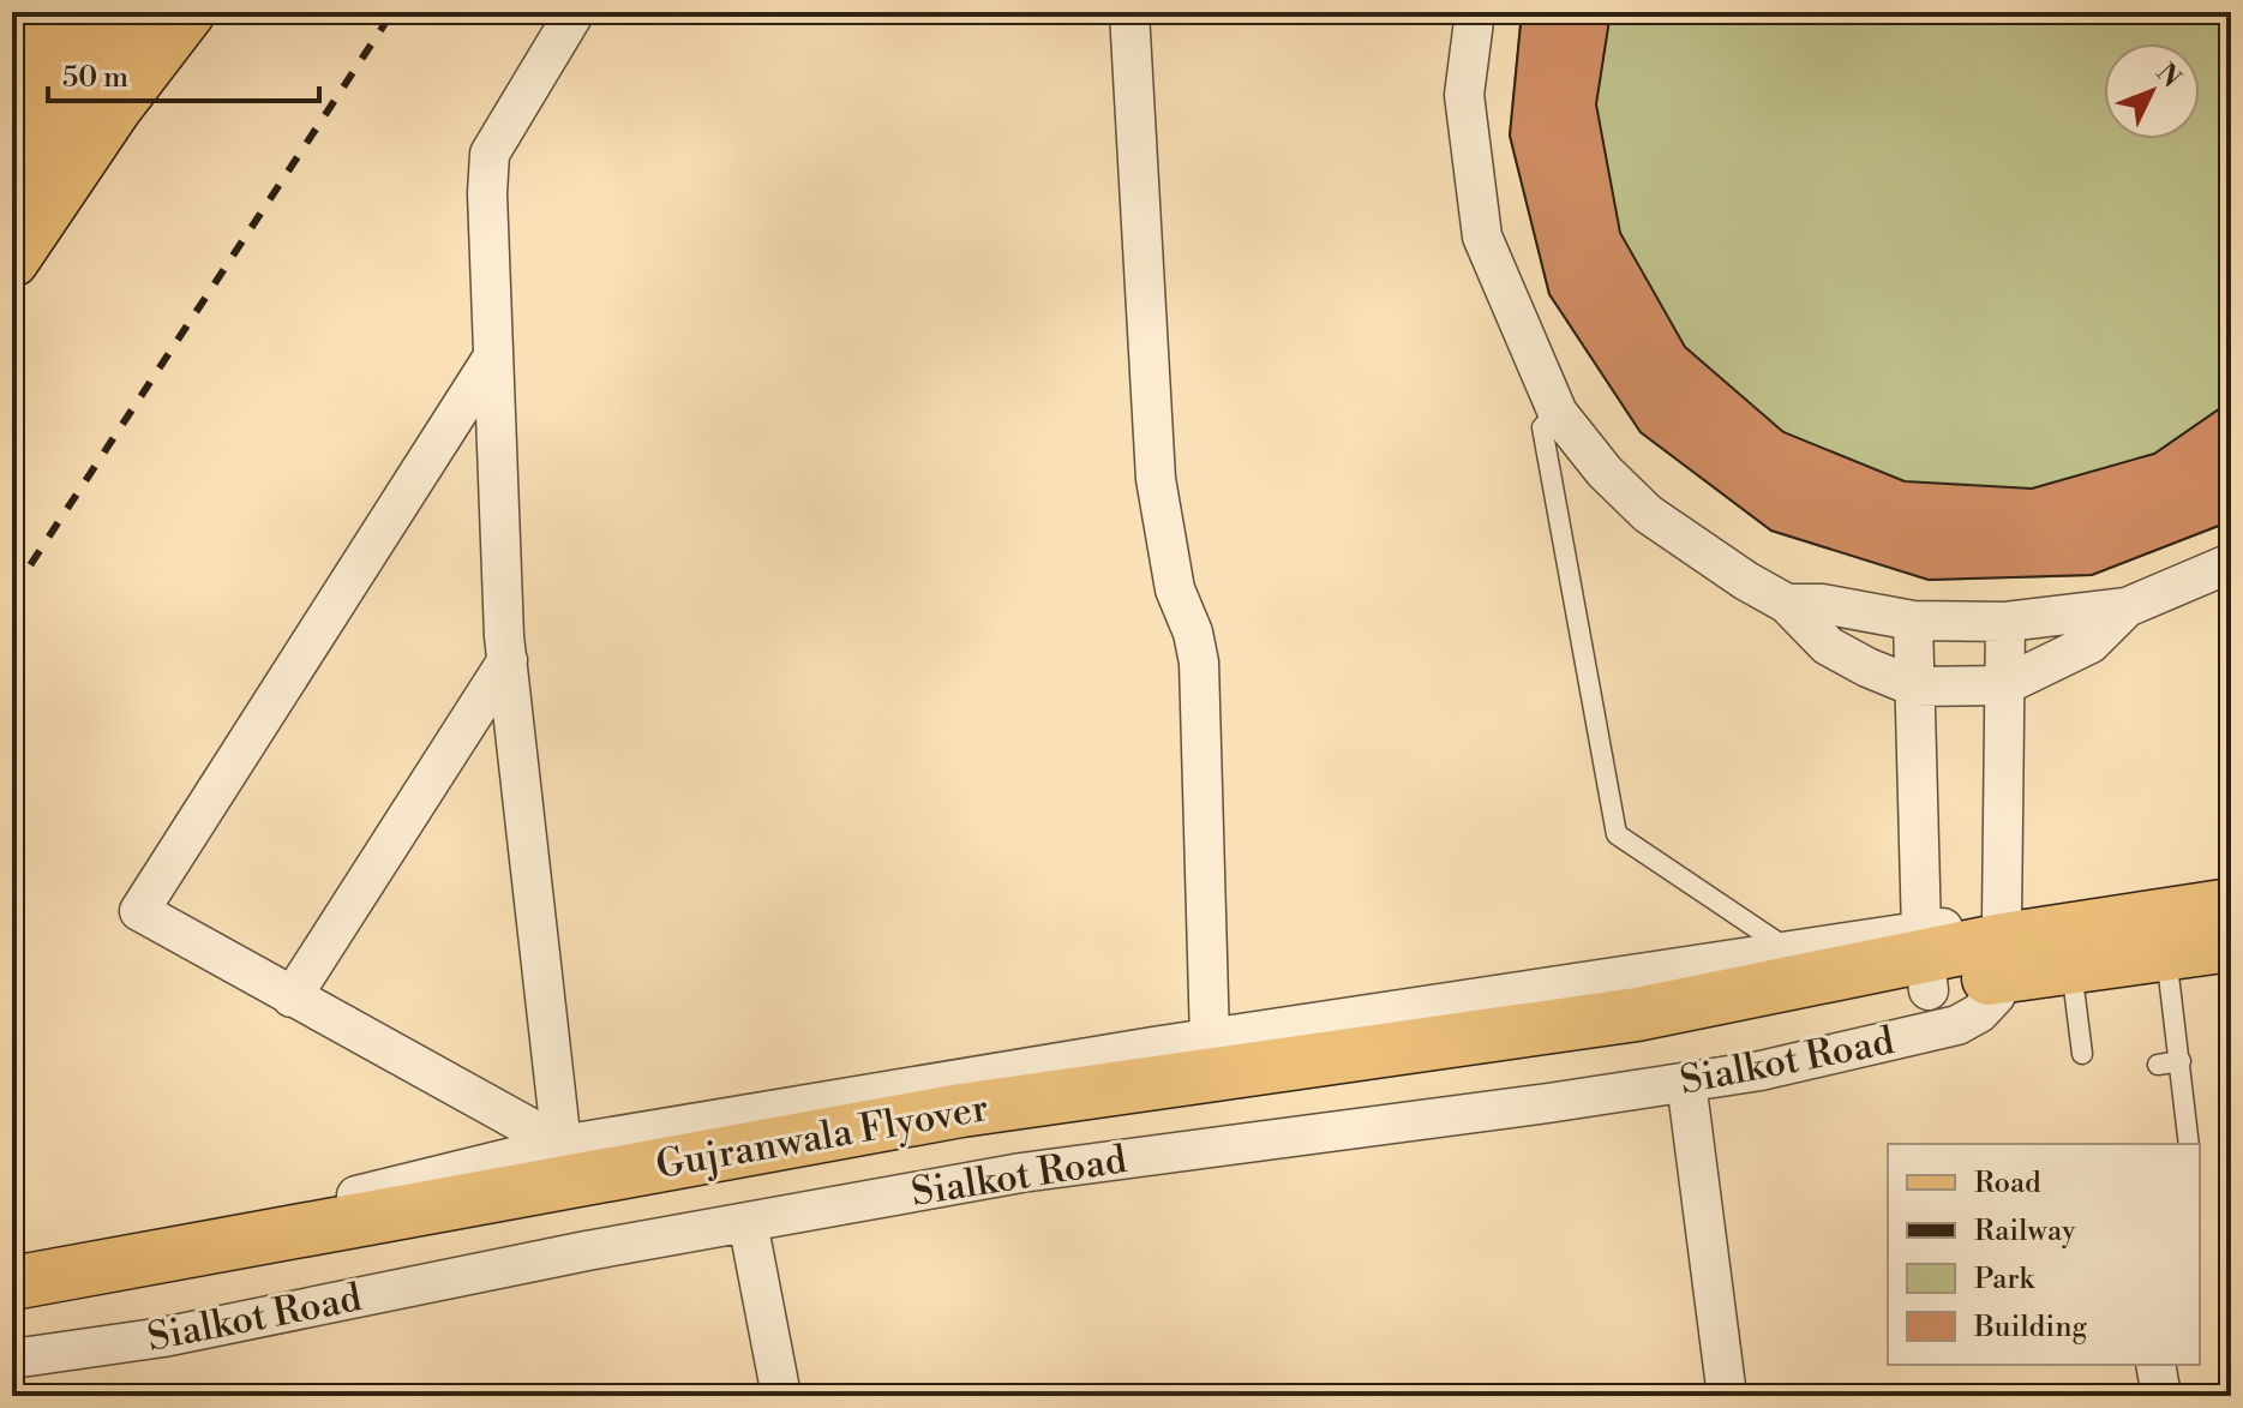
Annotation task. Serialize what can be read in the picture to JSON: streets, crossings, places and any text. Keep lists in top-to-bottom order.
{
  "streets": {
    "main road": ["Sialkot Road", "Gujranwala Flyover"]
  },
  "crossings": [
    ["Sialkot Road", "Gujranwala Flyover"]
  ],
  "legend": [
    "Road",
    "Railway",
    "Park",
    "Building"
  ],
  "scale_bar": "50 m",
  "north": "top right"
}
